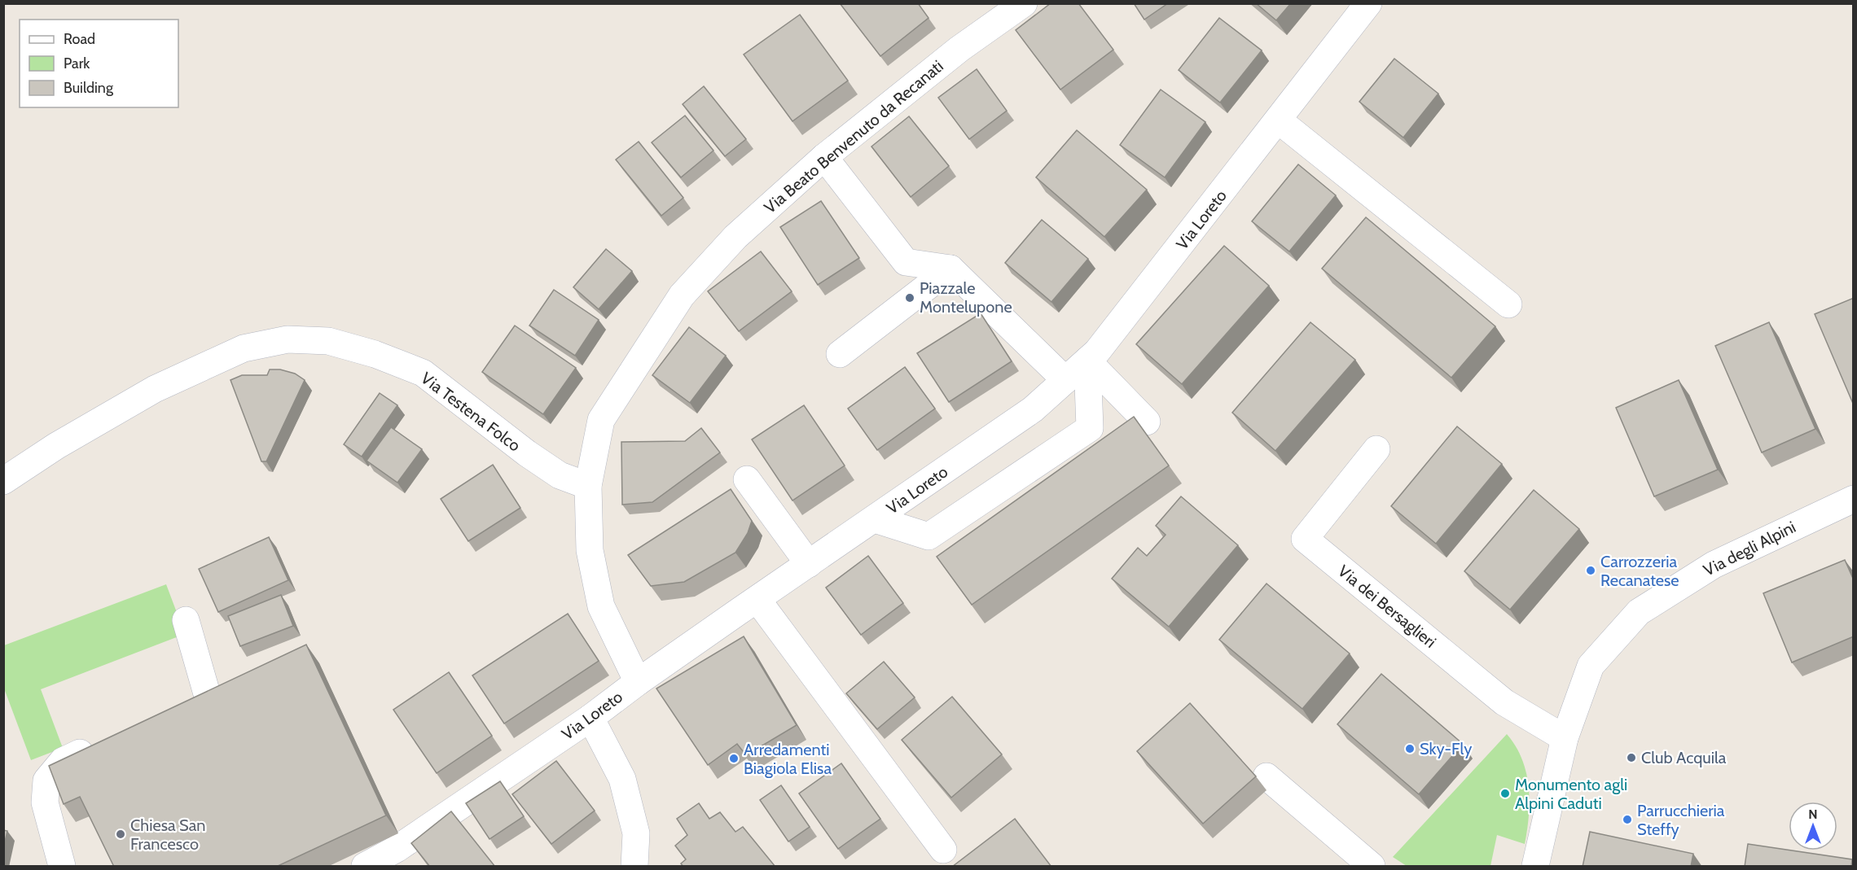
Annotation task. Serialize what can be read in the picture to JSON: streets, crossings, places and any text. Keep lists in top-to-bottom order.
{
  "streets": {
    "street": [
      "Via Beato Benvenuto da Recanati",
      "Via Loreto",
      "Via Testena Folco",
      "Via degli Alpini",
      "Via dei Bersaglieri"
    ]
  },
  "crossings": [
    ["Via Beato Benvenuto da Recanati", "Via Loreto"],
    ["Via Beato Benvenuto da Recanati", "Via Testena Folco"],
    ["Via degli Alpini", "Via dei Bersaglieri"]
  ],
  "places": [
    "Piazzale Montelupone",
    "Carrozzeria Recanatese",
    "Sky-Fly",
    "Club Acquila",
    "Arredamenti Biagiola Elisa",
    "Monumento agli Alpini Caduti",
    "Parrucchieria Steffy",
    "Chiesa San Francesco"
  ],
  "legend": ["Road", "Park", "Building"],
  "north": "top"
}
